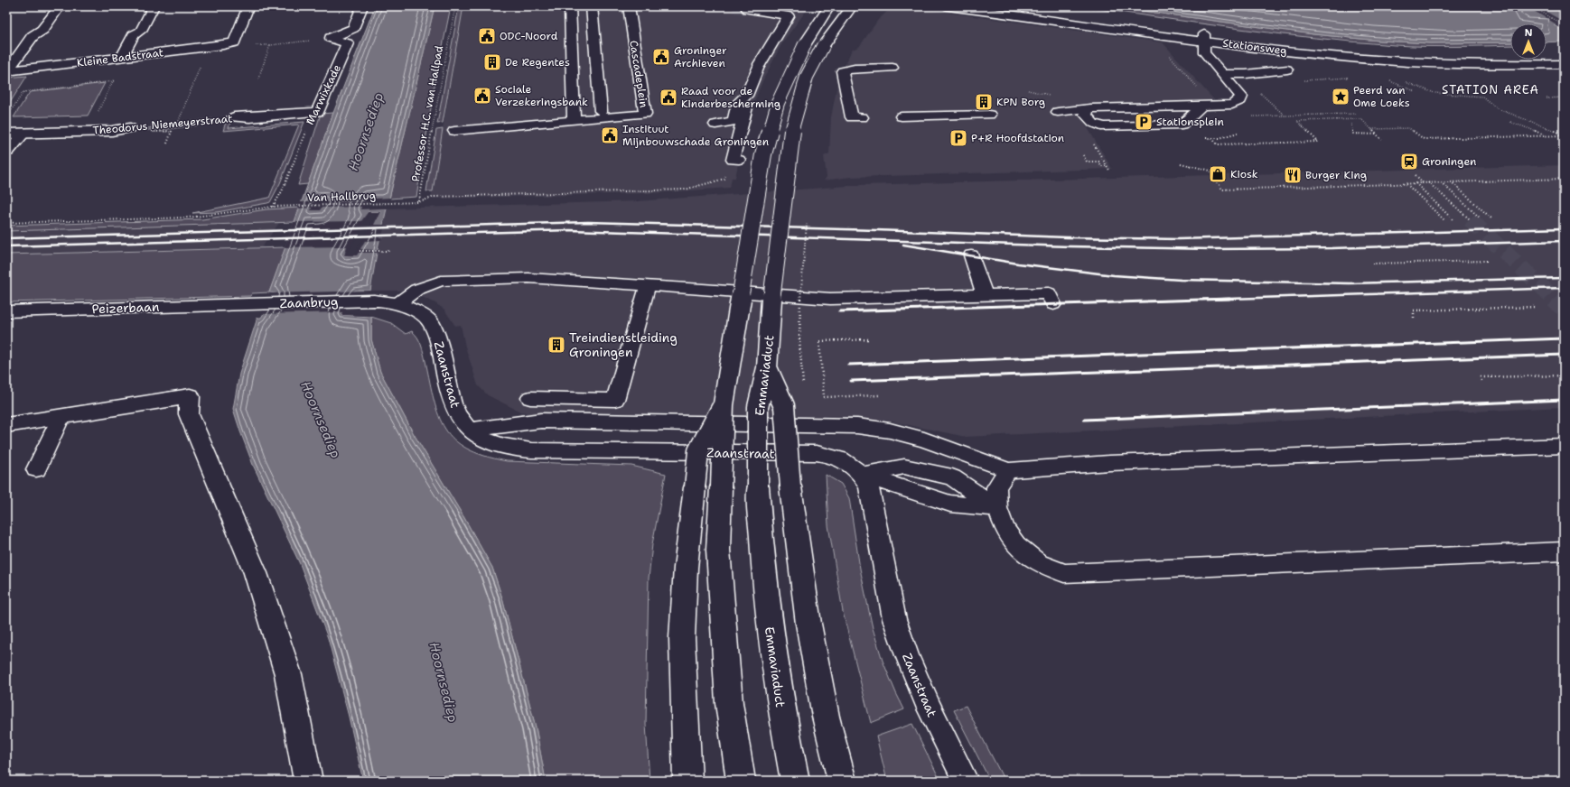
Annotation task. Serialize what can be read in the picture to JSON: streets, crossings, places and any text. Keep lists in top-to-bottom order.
{
  "streets": {
    "main road": [
      "Stationsweg",
      "Kleine Badstraat",
      "Marwixkade",
      "Theodorus Niemeyerstraat",
      "Emmaviaduct"
    ],
    "lane": [
      "Cascadeplein",
      "Zaanbrug",
      "Peizerbaan",
      "Zaanstraat"
    ],
    "path": ["Professor H.C. van Hallpad", "Van Hallbrug"]
  },
  "crossings": [
    ["Marwixkade", "Theodorus Niemeyerstraat"],
    ["Marwixkade", "Van Hallbrug"],
    ["Professor H.C. van Hallpad", "Van Hallbrug"],
    ["Zaanbrug", "Peizerbaan"],
    ["Zaanbrug", "Zaanstraat"]
  ],
  "districts": ["STATION AREA"],
  "water": ["Hoornsediep"],
  "places": {
    "public building": [
      "ODC-Noord",
      "Groninger Archieven",
      "Sociale Verzekeringsbank",
      "Raad voor de Kinderbescherming",
      "Instituut Mijnbouwschade Groningen"
    ],
    "building": ["De Regentes", "KPN Borg", "Treindienstleiding Groningen"],
    "place": ["Peerd van Ome Loeks"],
    "parking": ["Stationsplein", "P+R Hoofdstation"],
    "station": ["Groningen"],
    "shop": ["Kiosk"],
    "restaurant": ["Burger King"]
  },
  "north": "top"
}
